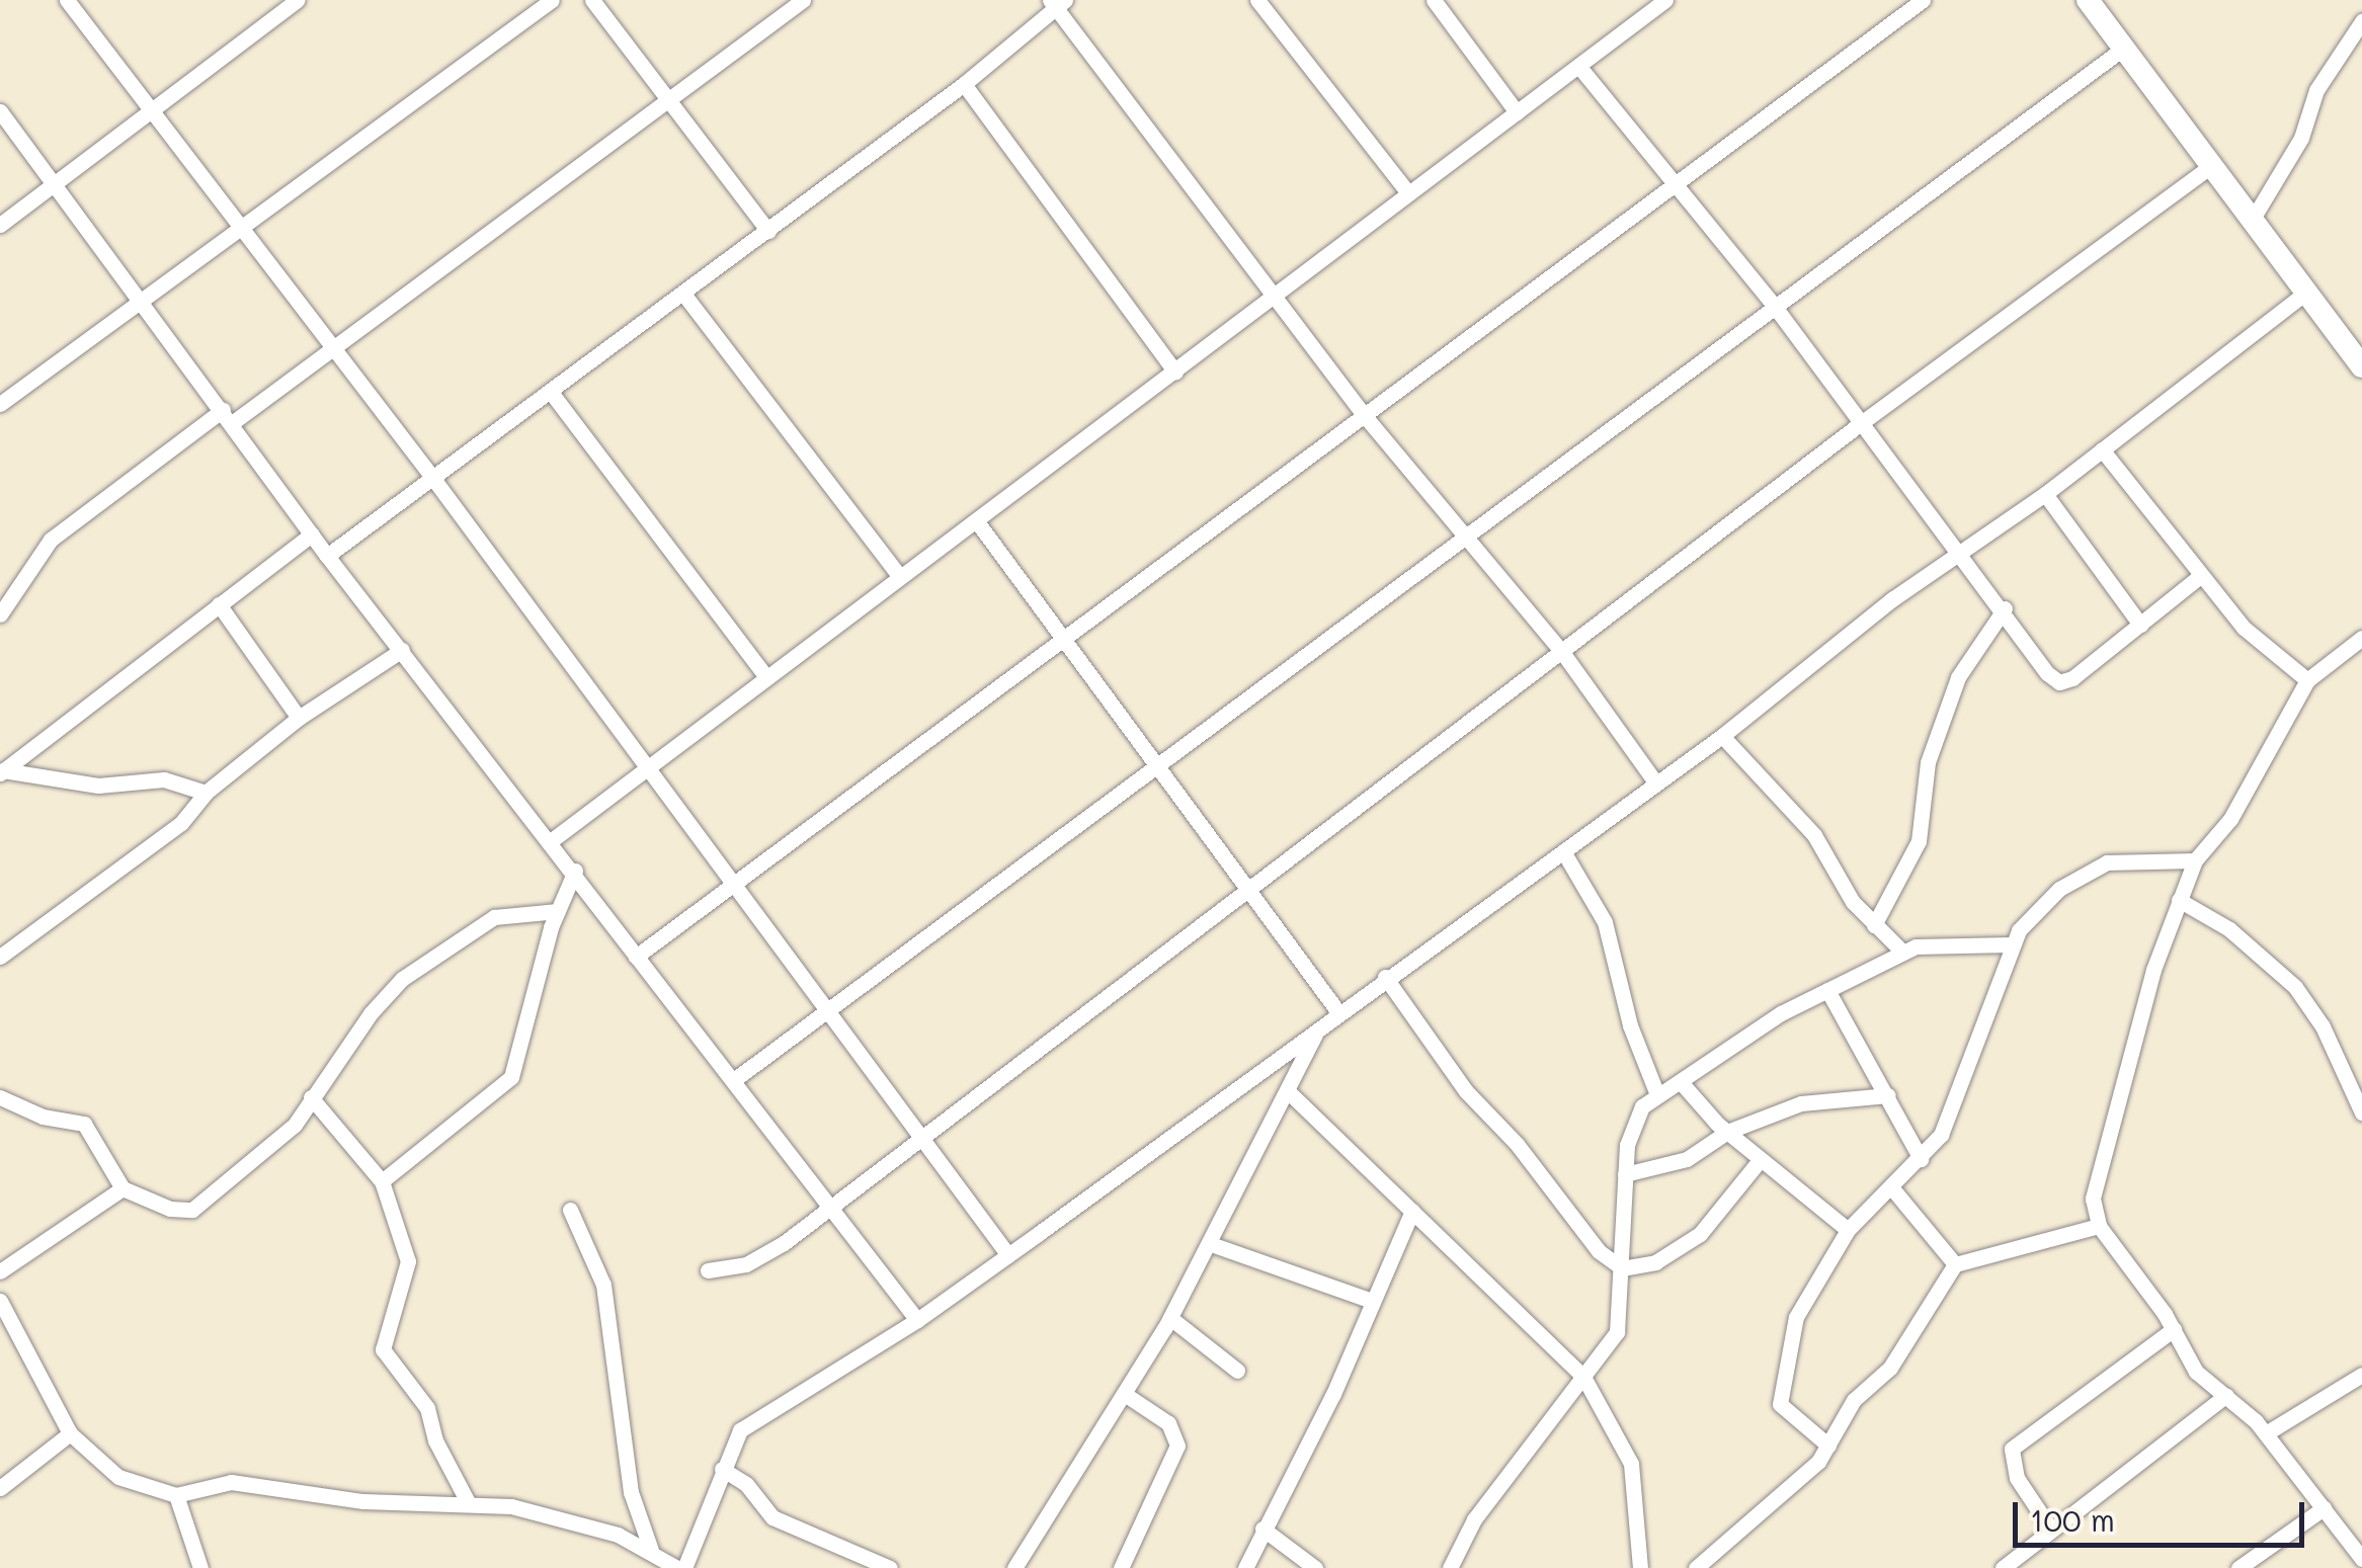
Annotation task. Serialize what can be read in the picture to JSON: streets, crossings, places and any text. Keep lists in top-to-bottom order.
{
  "scale_bar": "100 m"
}
